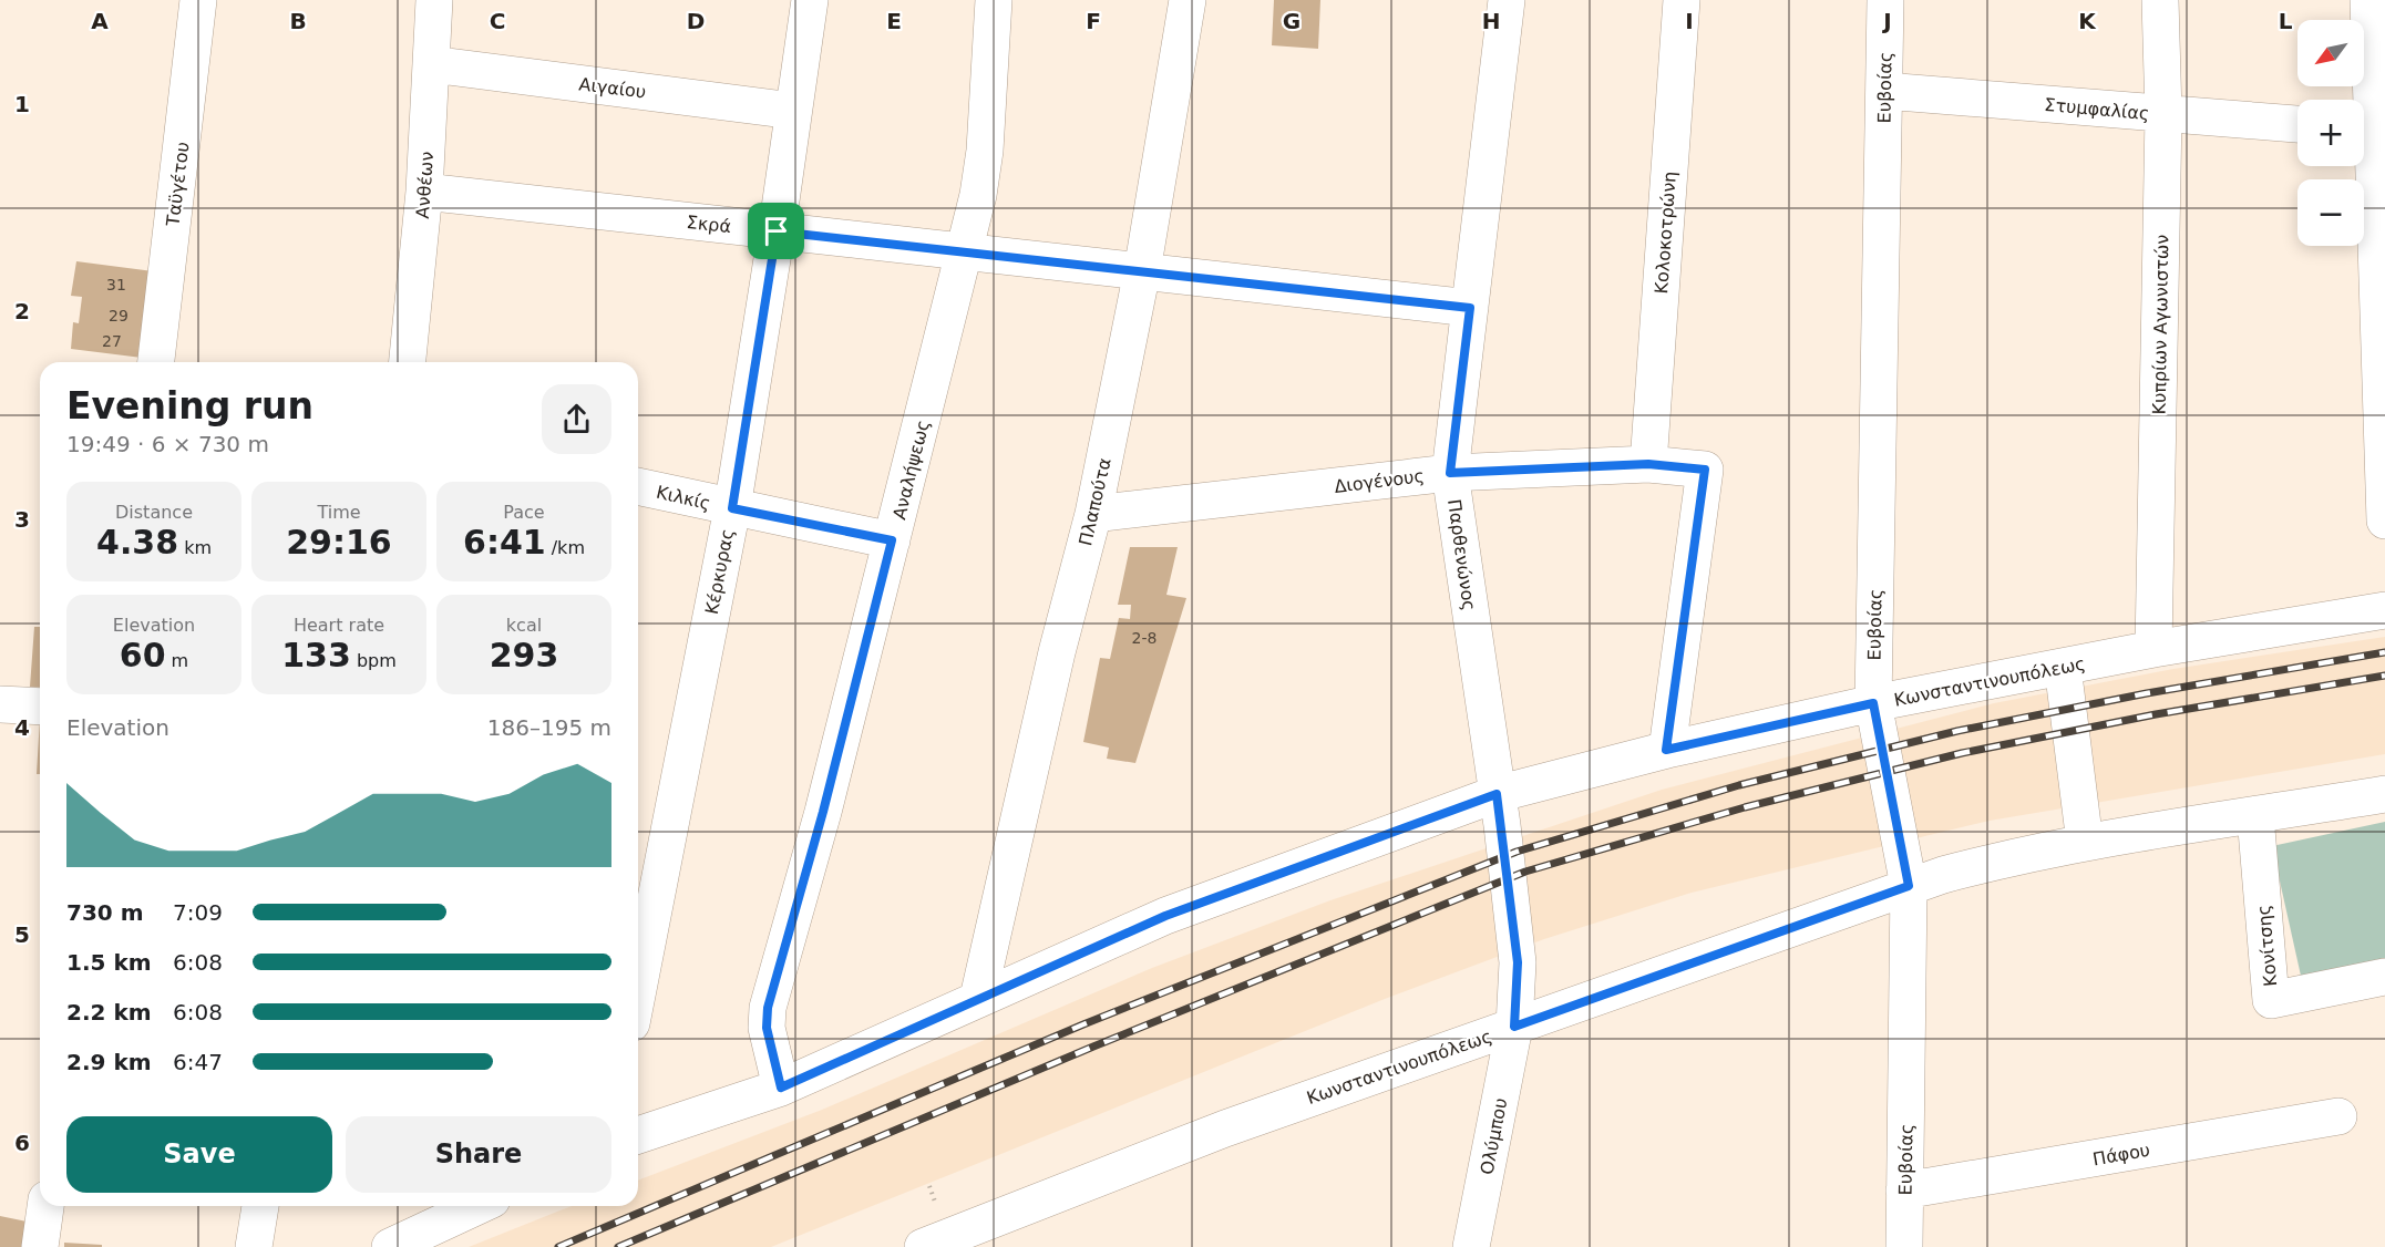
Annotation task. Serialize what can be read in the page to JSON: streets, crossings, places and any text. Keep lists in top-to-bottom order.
{
  "streets": {
    "street": [
      "Αιγαίου",
      "Ευβοίας",
      "Στυμφαλίας",
      "Ταϋγέτου",
      "Ανθέων",
      "Σκρά",
      "Κολοκοτρώνη",
      "Κυπρίων Αγωνιστών",
      "Αναλήψεως",
      "Διογένους",
      "Κιλκίς",
      "Πλαπούτα",
      "Παρθενώνος",
      "Κέρκυρας",
      "Κωνσταντινουπόλεως",
      "Κονίτσης",
      "Ολύμπου",
      "Πάφου"
    ]
  },
  "crossings": [
    ["Αιγαίου", "Ανθέων"],
    ["Αιγαίου", "Κέρκυρας"],
    ["Ευβοίας", "Στυμφαλίας"],
    ["Ευβοίας", "Κωνσταντινουπόλεως"],
    ["Ευβοίας", "Πάφου"],
    ["Στυμφαλίας", "Κυπρίων Αγωνιστών"],
    ["Ανθέων", "Σκρά"],
    ["Σκρά", "Αναλήψεως"],
    ["Σκρά", "Πλαπούτα"],
    ["Σκρά", "Παρθενώνος"],
    ["Σκρά", "Κέρκυρας"],
    ["Κολοκοτρώνη", "Διογένους"],
    ["Κυπρίων Αγωνιστών", "Κωνσταντινουπόλεως"],
    ["Αναλήψεως", "Κιλκίς"],
    ["Αναλήψεως", "Κωνσταντινουπόλεως"],
    ["Διογένους", "Πλαπούτα"],
    ["Διογένους", "Παρθενώνος"],
    ["Διογένους", "Κωνσταντινουπόλεως"],
    ["Κιλκίς", "Κέρκυρας"],
    ["Πλαπούτα", "Κωνσταντινουπόλεως"],
    ["Παρθενώνος", "Κωνσταντινουπόλεως"],
    ["Παρθενώνος", "Ολύμπου"],
    ["Κωνσταντινουπόλεως", "Κονίτσης"],
    ["Κωνσταντινουπόλεως", "Ολύμπου"]
  ],
  "house_numbers": [
    "31",
    "29",
    "27",
    "2-8"
  ],
  "north": "bottom left",
  "page": {
    "map_buttons": ["+", "−"],
    "heading": ["Evening run", "19:49 · 6 × 730 m"],
    "stats": [
      ["Distance", "4.38 km"],
      ["Time", "29:16"],
      ["Pace", "6:41 /km"],
      ["Elevation", "60 m"],
      ["Heart rate", "133 bpm"],
      ["kcal", "293"]
    ],
    "chart": ["Elevation", "186–195 m"],
    "list": [
      {
        "name": "730 m",
        "note": "7:09"
      },
      {
        "name": "1.5 km",
        "note": "6:08"
      },
      {
        "name": "2.2 km",
        "note": "6:08"
      },
      {
        "name": "2.9 km",
        "note": "6:47"
      }
    ],
    "buttons": ["Save", "Share"]
  },
  "grid": {
    "columns": [
      "A",
      "B",
      "C",
      "D",
      "E",
      "F",
      "G",
      "H",
      "I",
      "J",
      "K",
      "L"
    ],
    "rows": [
      "1",
      "2",
      "3",
      "4",
      "5",
      "6"
    ]
  }
}
